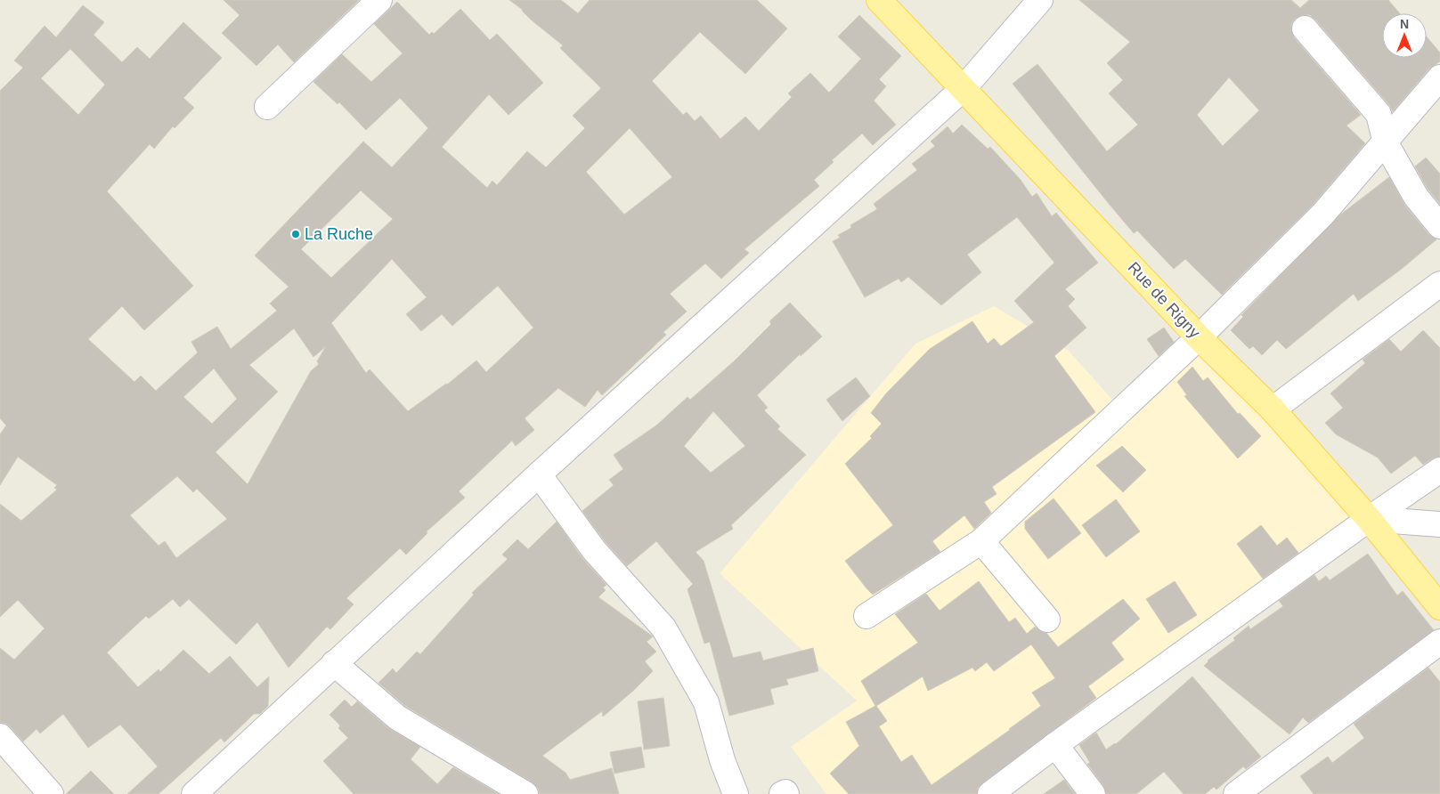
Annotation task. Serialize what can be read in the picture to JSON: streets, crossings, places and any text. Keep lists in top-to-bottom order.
{
  "streets": {
    "main road": ["Rue de Rigny"]
  },
  "places": ["La Ruche"],
  "north": "top"
}
